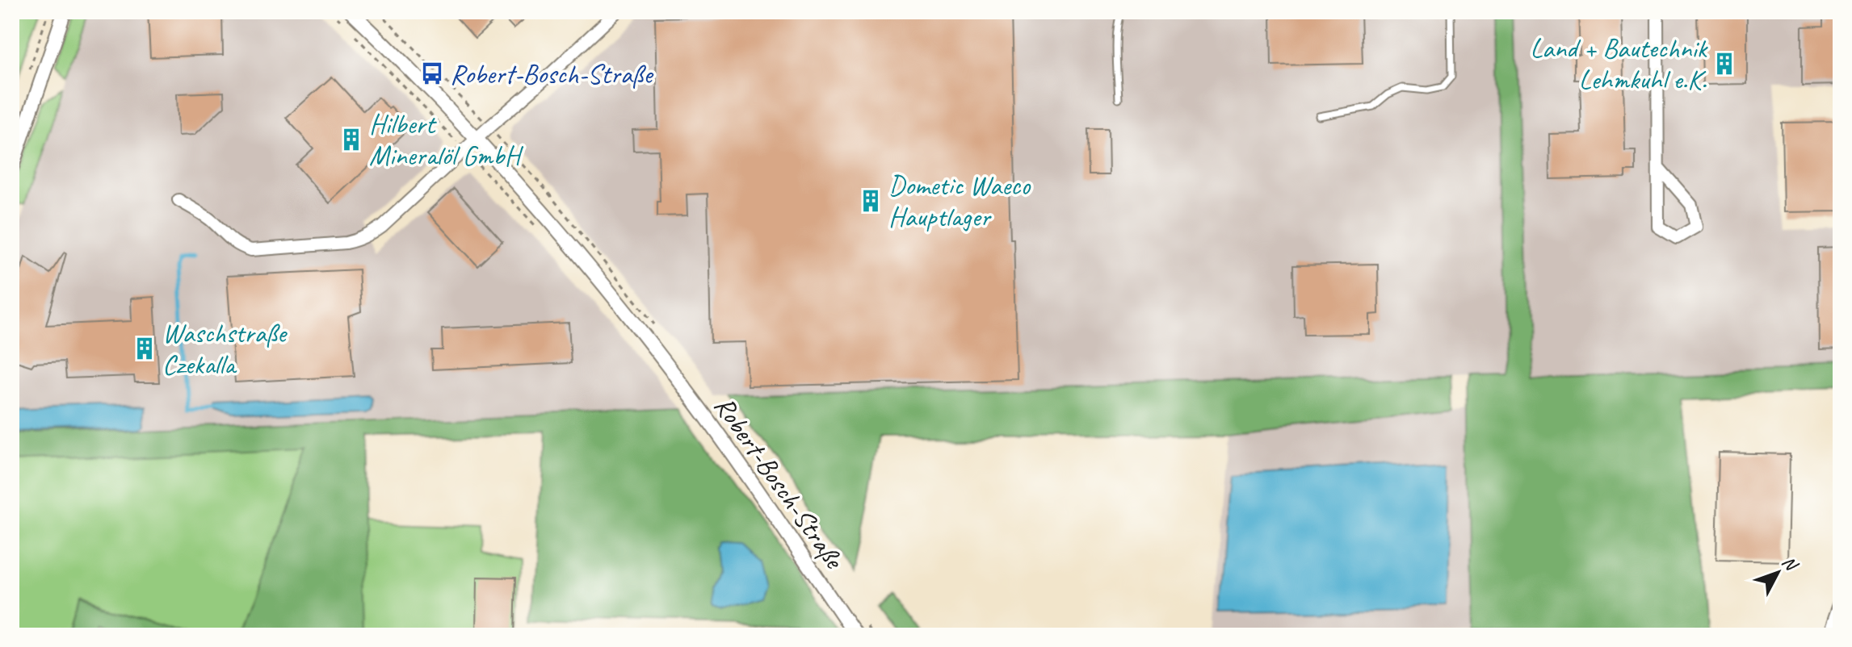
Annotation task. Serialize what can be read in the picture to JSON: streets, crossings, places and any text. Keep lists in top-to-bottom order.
{
  "streets": {
    "street": ["Robert-Bosch-Straße"]
  },
  "places": {
    "building": [
      "Land + Bautechnik Lehmkuhl e.K.",
      "Hilbert Mineralöl GmbH",
      "Dometic Waeco Hauptlager",
      "Waschstraße Czekalla"
    ],
    "bus stop": ["Robert-Bosch-Straße"]
  },
  "north": "top right"
}
